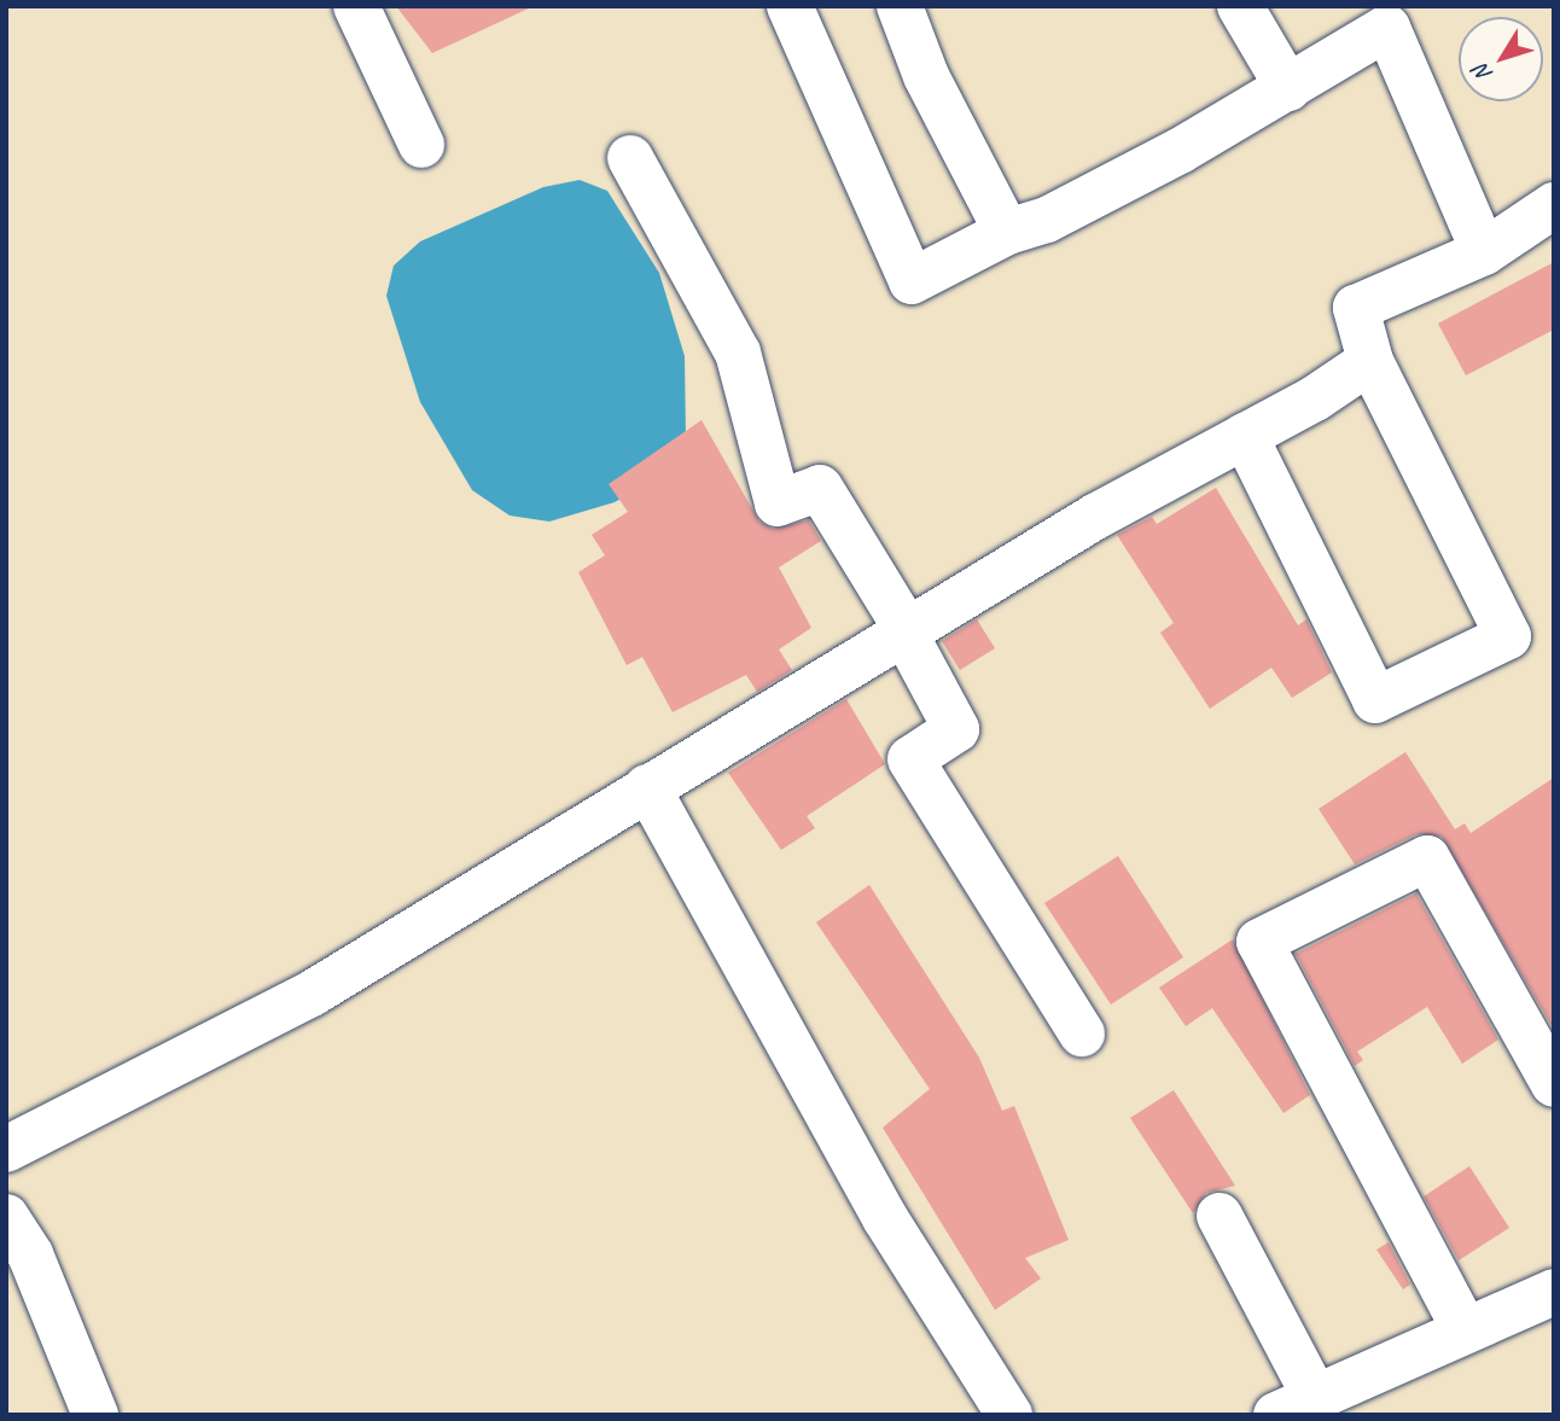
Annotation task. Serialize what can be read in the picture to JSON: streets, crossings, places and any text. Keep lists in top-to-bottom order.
{
  "north": "bottom left"
}
